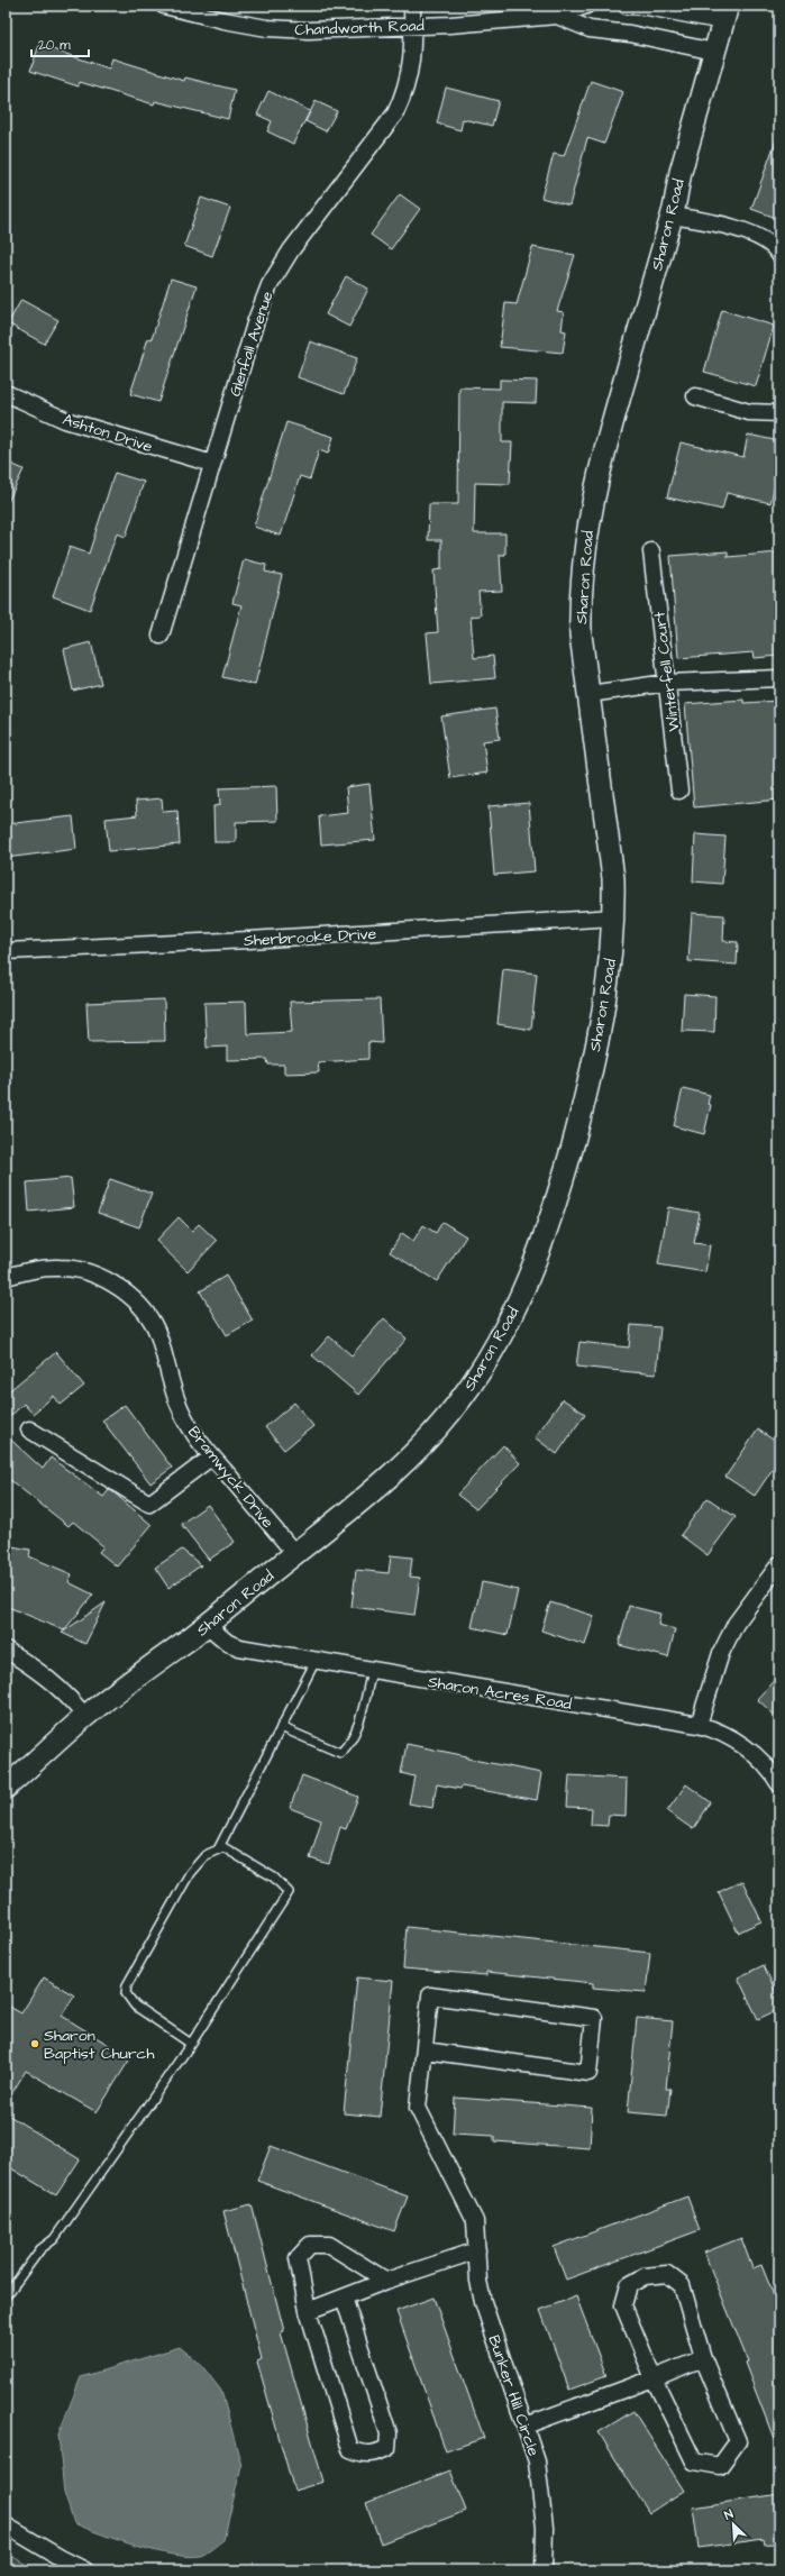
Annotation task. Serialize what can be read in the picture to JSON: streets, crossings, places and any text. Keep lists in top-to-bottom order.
{
  "streets": {
    "main road": ["Sharon Road"],
    "street": [
      "Chandworth Road",
      "Glenfall Avenue",
      "Ashton Drive",
      "Winterfell Court",
      "Sherbrooke Drive",
      "Bramwyck Drive",
      "Sharon Acres Road",
      "Bunker Hill Circle"
    ]
  },
  "crossings": [
    ["Chandworth Road", "Sharon Road"],
    ["Chandworth Road", "Glenfall Avenue"],
    ["Sharon Road", "Sherbrooke Drive"],
    ["Sharon Road", "Bramwyck Drive"],
    ["Sharon Road", "Sharon Acres Road"],
    ["Glenfall Avenue", "Ashton Drive"]
  ],
  "places": ["Sharon Baptist Church"],
  "scale_bar": "20 m",
  "north": "top left"
}
